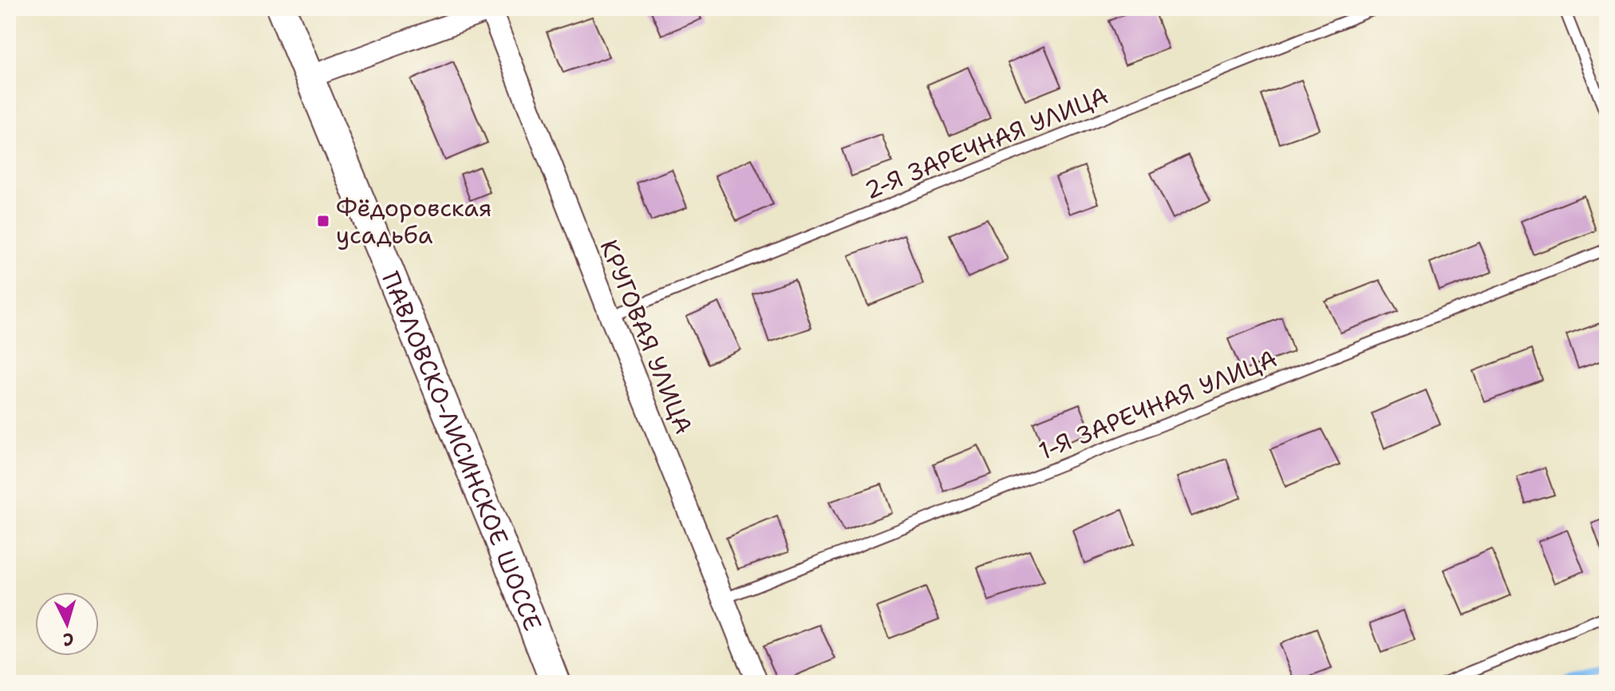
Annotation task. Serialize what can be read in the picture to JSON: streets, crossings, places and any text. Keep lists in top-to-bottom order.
{
  "streets": {
    "main road": ["ПАВЛОВСКО-ЛИСИНСКОЕ ШОССЕ"],
    "street": ["КРУГОВАЯ УЛИЦА"],
    "lane": ["2-Я ЗАРЕЧНАЯ УЛИЦА", "1-Я ЗАРЕЧНАЯ УЛИЦА"]
  },
  "crossings": [
    ["2-Я ЗАРЕЧНАЯ УЛИЦА", "КРУГОВАЯ УЛИЦА"],
    ["КРУГОВАЯ УЛИЦА", "1-Я ЗАРЕЧНАЯ УЛИЦА"]
  ],
  "places": {
    "transit": ["Фёдоровская усадьба"]
  },
  "north": "bottom"
}
